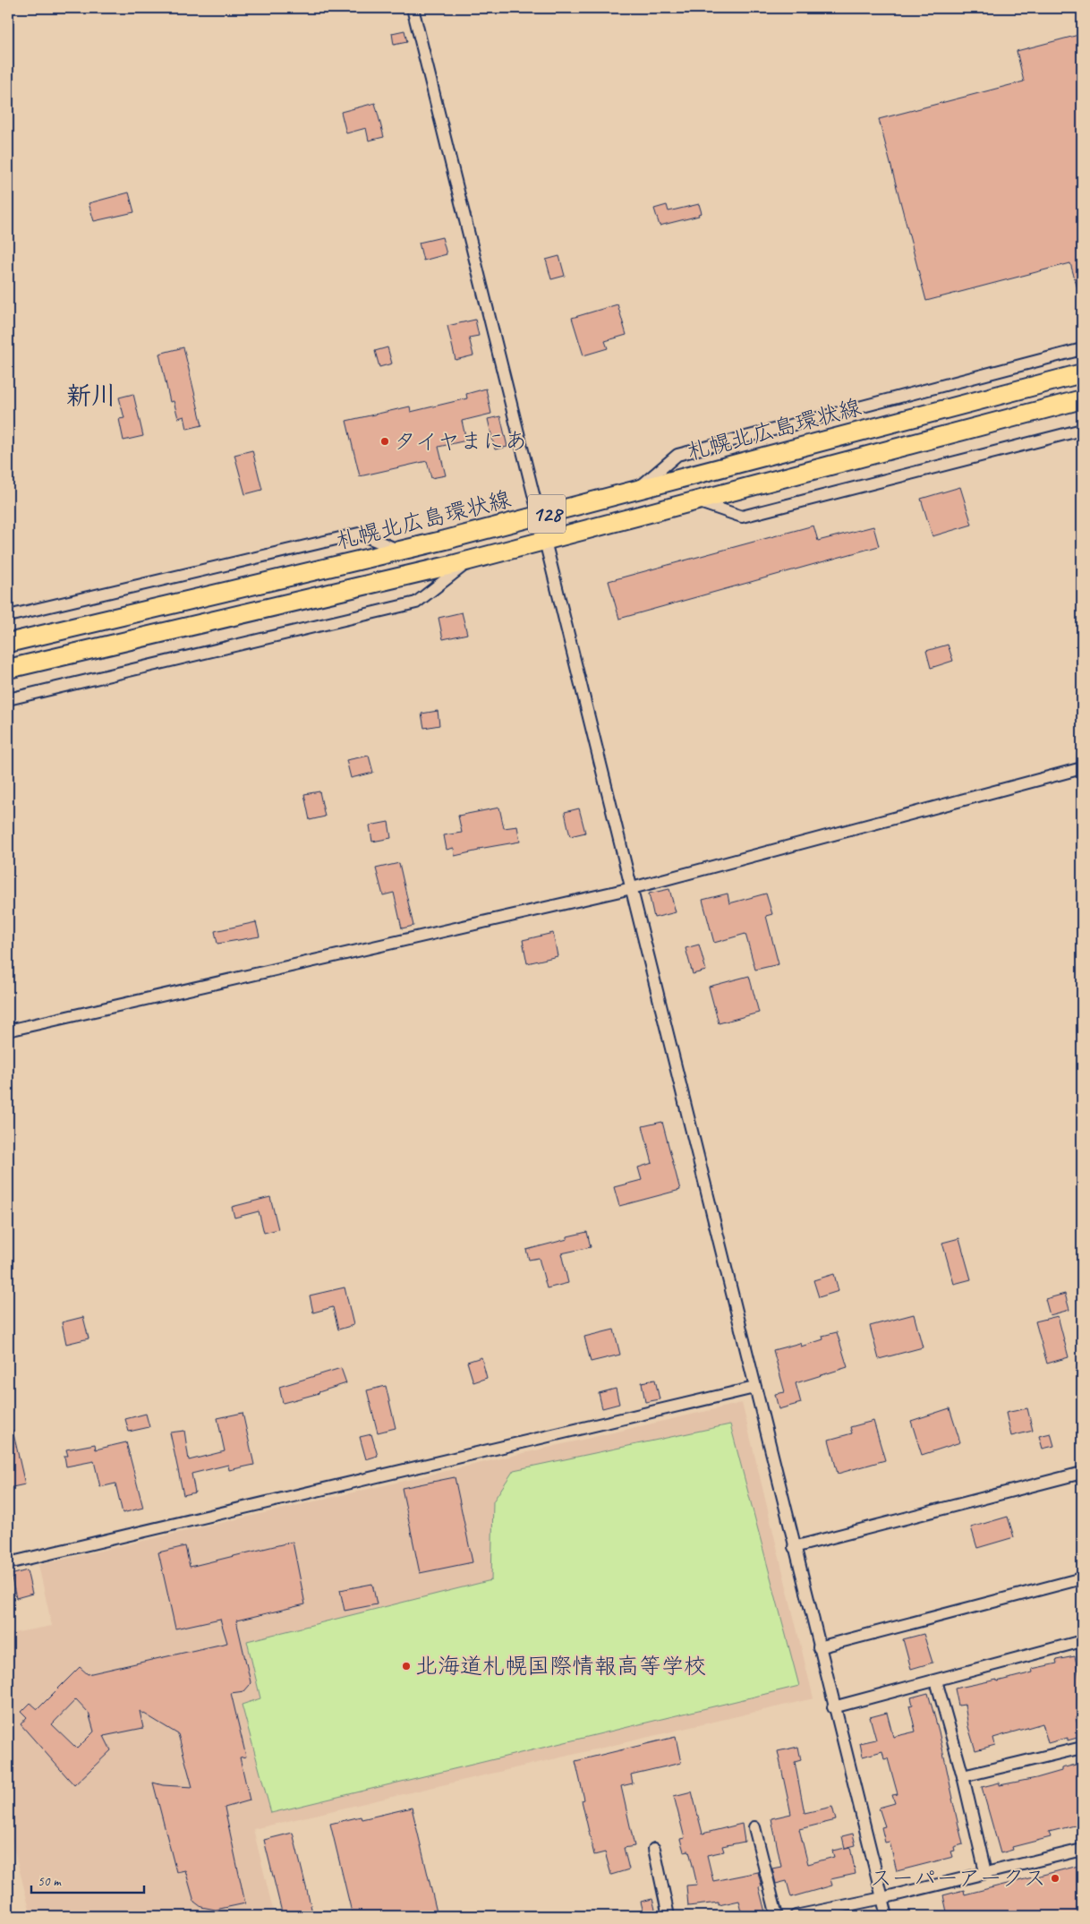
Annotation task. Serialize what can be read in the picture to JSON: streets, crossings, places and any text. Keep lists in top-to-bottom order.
{
  "streets": {
    "main road": ["札幌北広島環状線", "128"]
  },
  "districts": ["新川"],
  "places": ["タイヤまにあ", "北海道札幌国際情報高等学校", "スーパーアークス"],
  "scale_bar": "50 m"
}
